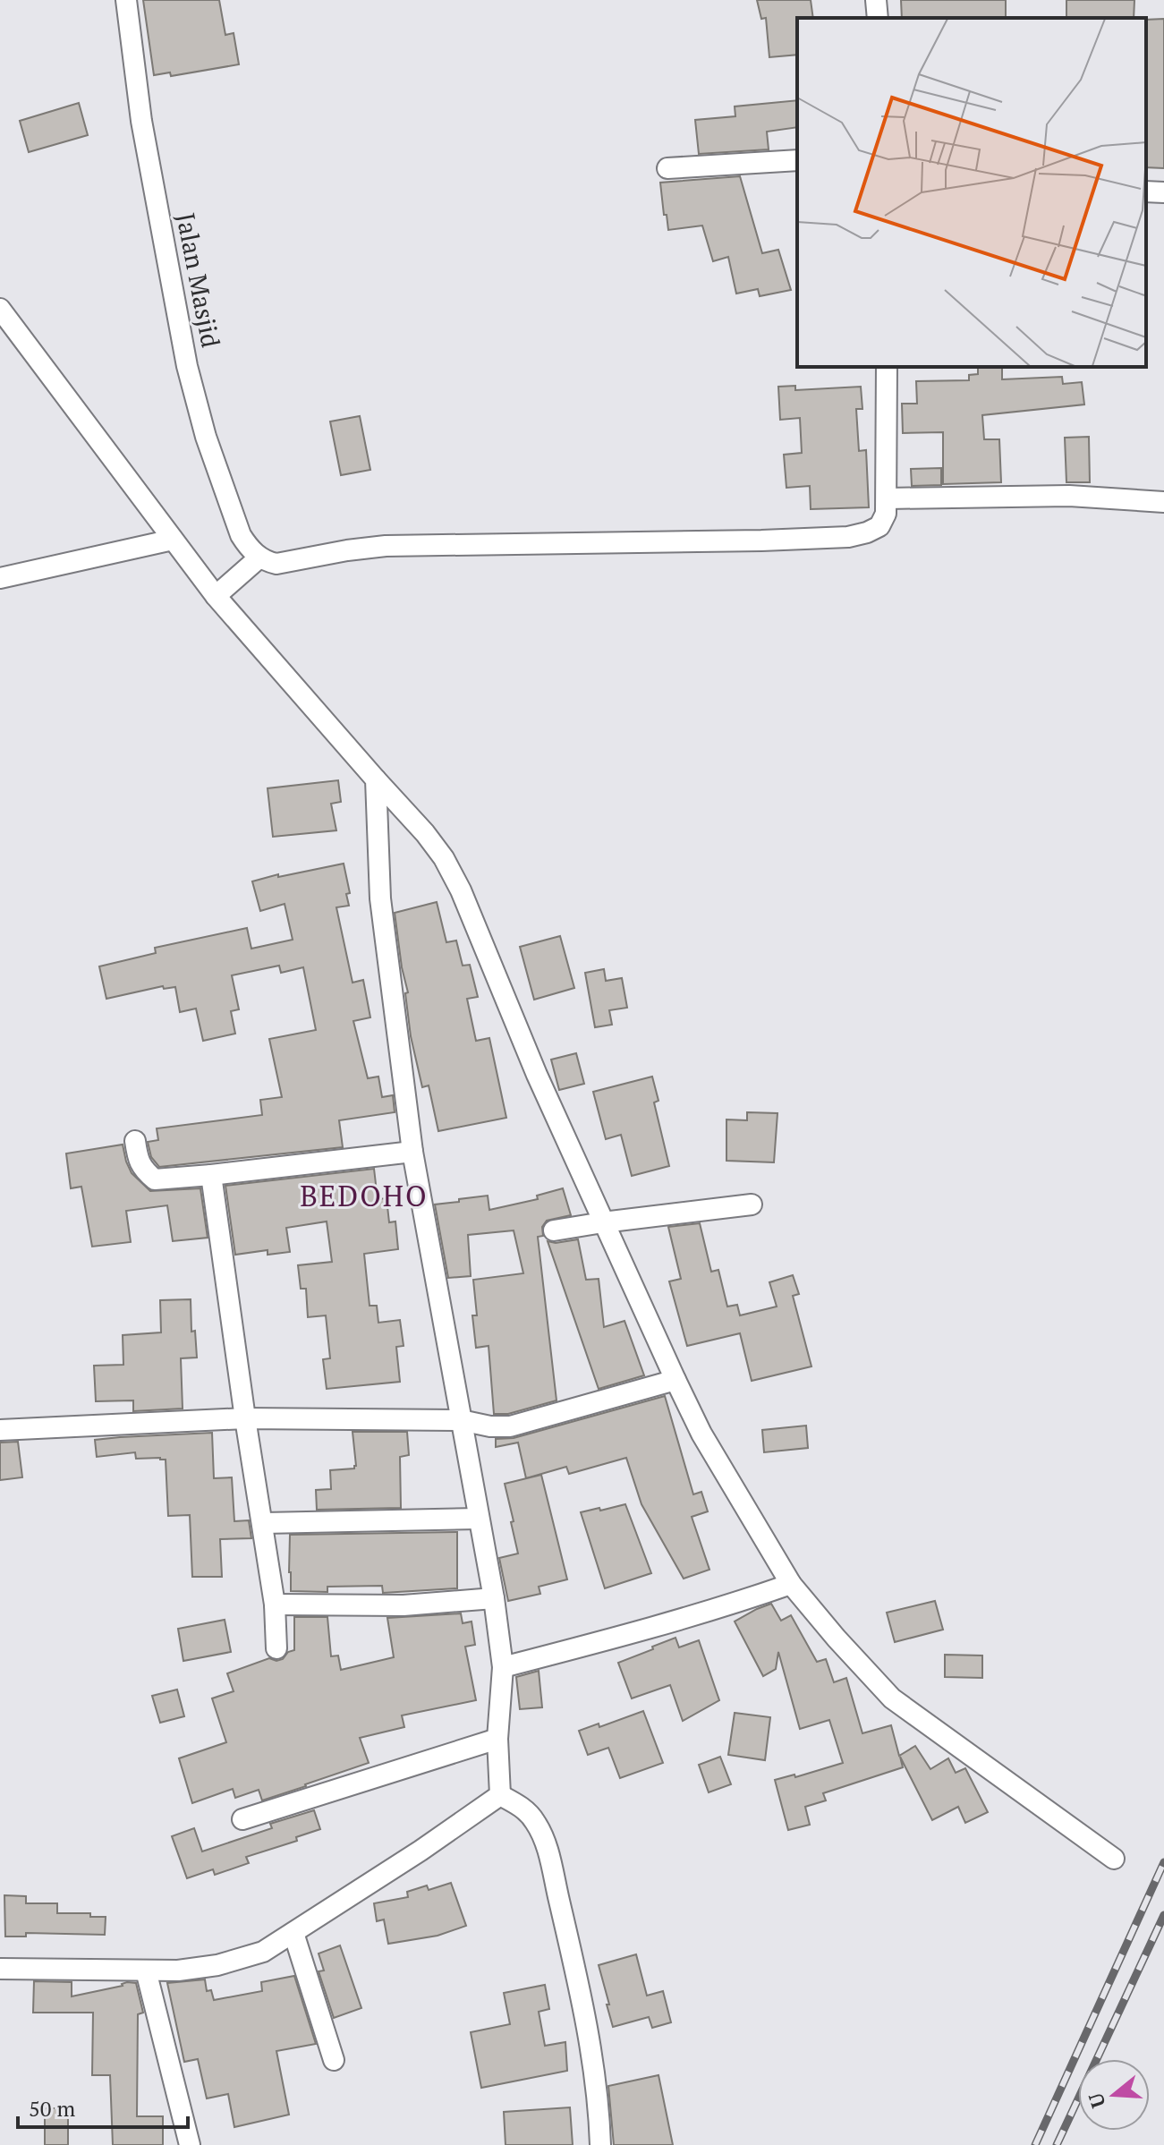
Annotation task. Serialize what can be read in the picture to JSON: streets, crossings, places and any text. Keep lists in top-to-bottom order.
{
  "streets": {
    "street": ["Jalan Masjid"]
  },
  "districts": ["BEDOHO"],
  "scale_bar": "50 m",
  "north": "left"
}
